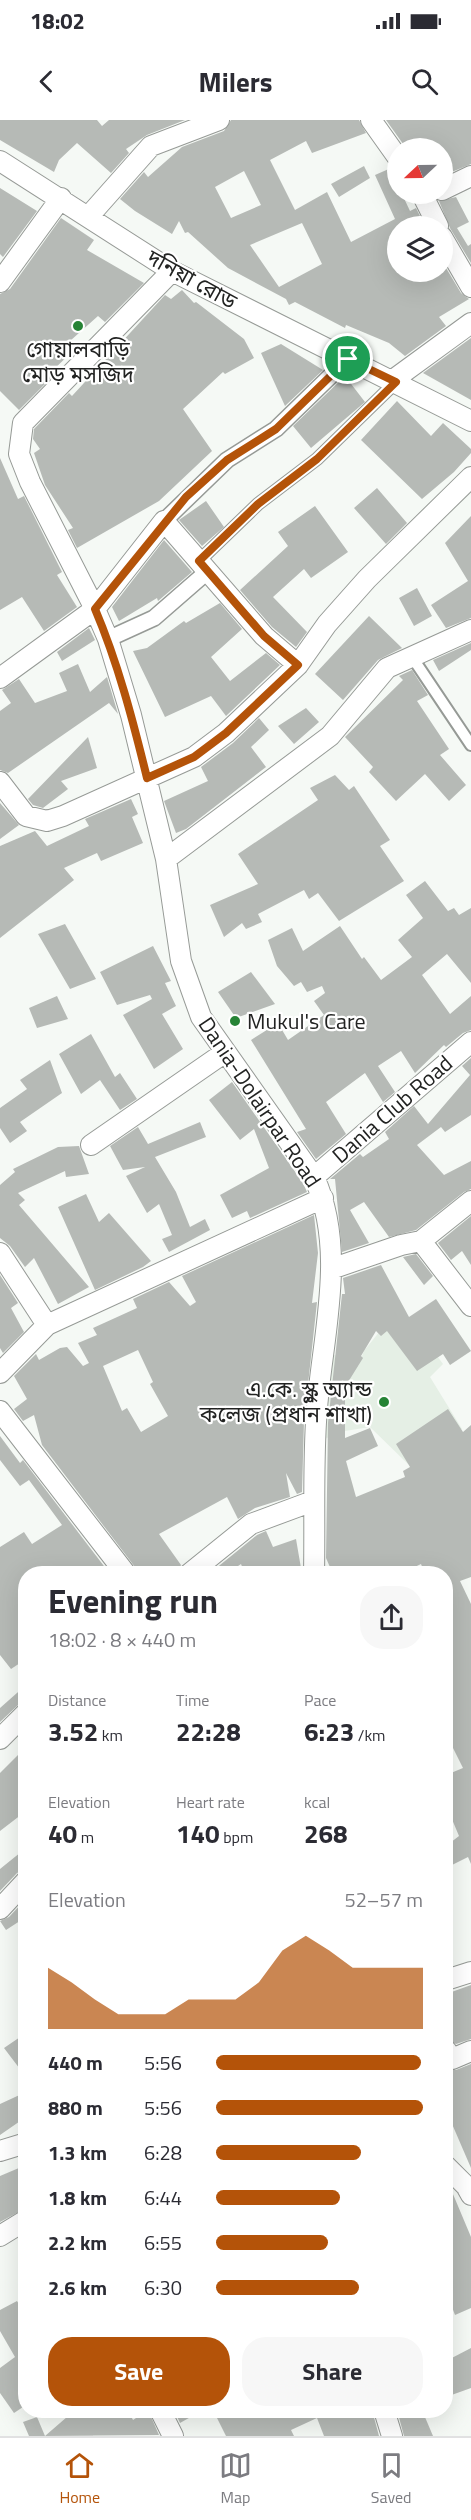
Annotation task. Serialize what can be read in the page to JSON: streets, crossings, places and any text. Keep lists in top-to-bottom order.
{
  "streets": {
    "street": ["দনিয়া রোড", "Dania-Dolairpar Road", "Dania Club Road"]
  },
  "crossings": [
    ["দনিয়া রোড", "Dania-Dolairpar Road"],
    ["Dania-Dolairpar Road", "Dania Club Road"]
  ],
  "places": ["গোয়ালবাড়ি মোড় মসজিদ", "Mukul's Care", "এ.কে. স্কুল অ্যান্ড কলেজ (প্রধান শাখা)"],
  "north": "left",
  "page": {
    "status": "18:02",
    "header": "Milers",
    "heading": ["Evening run", "18:02 · 8 × 440 m"],
    "stats": [
      ["Distance", "3.52 km"],
      ["Time", "22:28"],
      ["Pace", "6:23 /km"],
      ["Elevation", "40 m"],
      ["Heart rate", "140 bpm"],
      ["kcal", "268"]
    ],
    "chart": ["Elevation", "52–57 m"],
    "list": [
      {
        "name": "440 m",
        "note": "5:56"
      },
      {
        "name": "880 m",
        "note": "5:56"
      },
      {
        "name": "1.3 km",
        "note": "6:28"
      },
      {
        "name": "1.8 km",
        "note": "6:44"
      },
      {
        "name": "2.2 km",
        "note": "6:55"
      },
      {
        "name": "2.6 km",
        "note": "6:30"
      }
    ],
    "buttons": ["Save", "Share"],
    "tabs": ["Home", "Map", "Saved"]
  }
}
